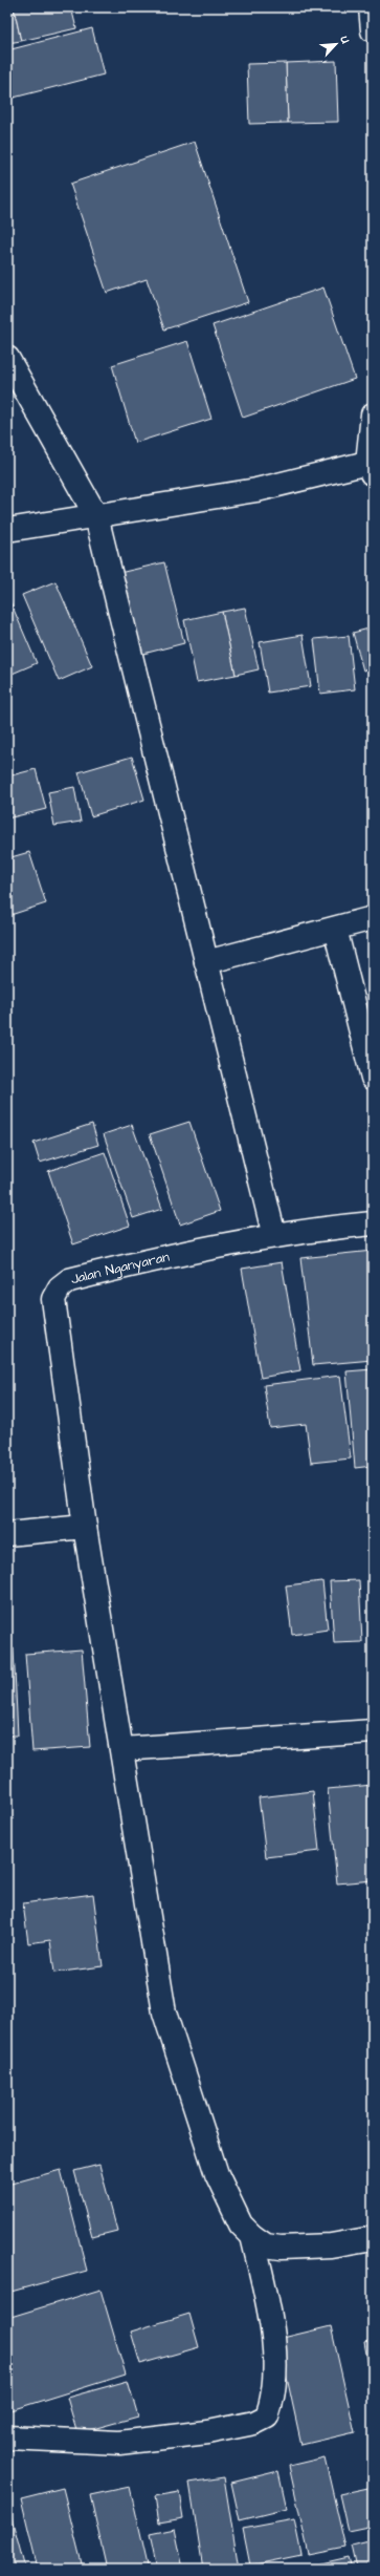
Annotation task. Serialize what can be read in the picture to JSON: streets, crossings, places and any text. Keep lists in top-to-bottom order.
{
  "streets": {
    "street": ["Jalan Nganyaran"]
  },
  "north": "top right"
}
